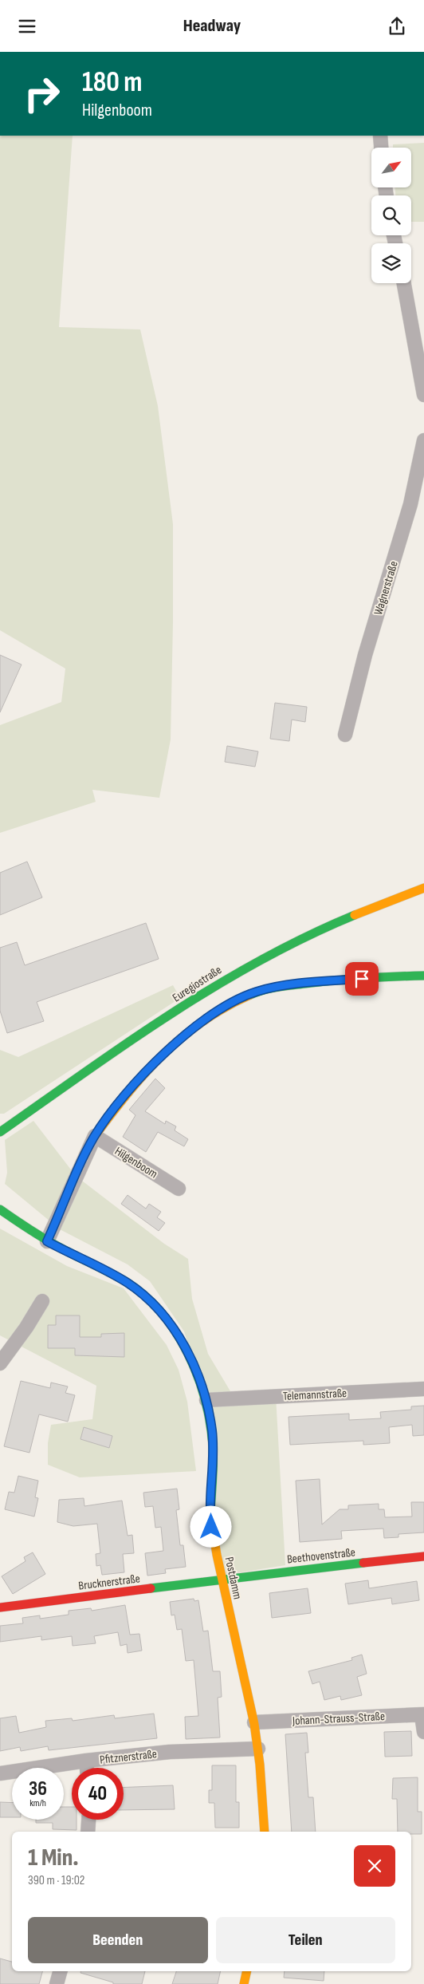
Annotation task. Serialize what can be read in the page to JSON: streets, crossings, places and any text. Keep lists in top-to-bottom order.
{
  "streets": {
    "street": [
      "Wagnerstraße",
      "Euregiostraße",
      "Hilgenboom",
      "Telemannstraße",
      "Beethovenstraße",
      "Postdamm",
      "Brucknerstraße",
      "Johann-Strauss-Straße",
      "Pfitznerstraße"
    ]
  },
  "crossings": [
    ["Telemannstraße", "Postdamm"],
    ["Beethovenstraße", "Postdamm"],
    ["Beethovenstraße", "Brucknerstraße"],
    ["Postdamm", "Brucknerstraße"],
    ["Postdamm", "Johann-Strauss-Straße"],
    ["Postdamm", "Pfitznerstraße"]
  ],
  "north": "top right",
  "page": {
    "header": "Headway",
    "turn": ["180 m", "Hilgenboom"],
    "speed": "36 km/h",
    "limit": "40",
    "heading": ["1 Min.", "390 m · 19:02"],
    "buttons": ["Beenden", "Teilen"]
  }
}
